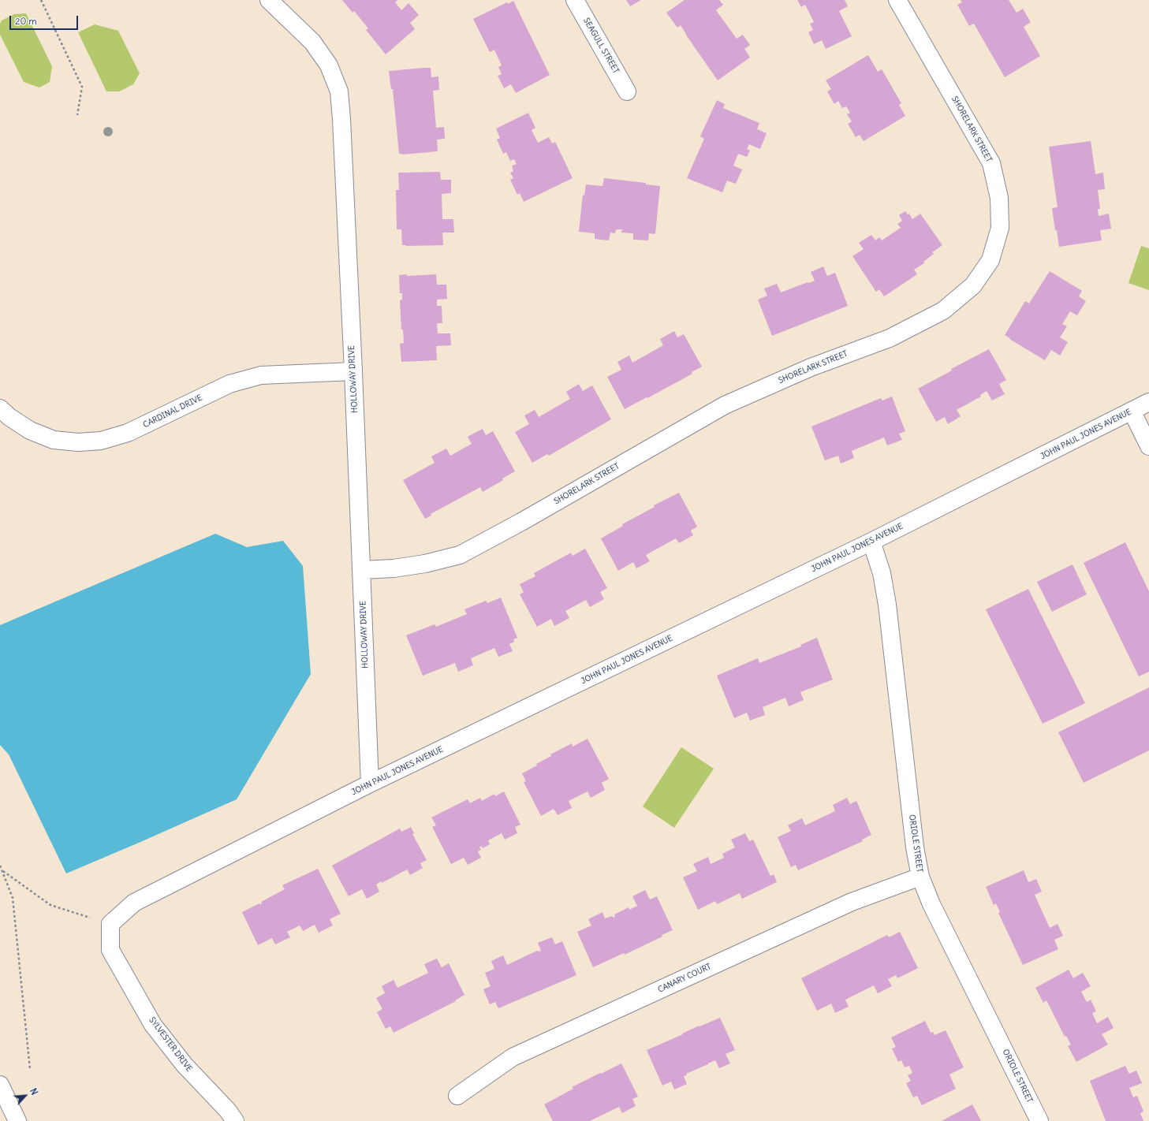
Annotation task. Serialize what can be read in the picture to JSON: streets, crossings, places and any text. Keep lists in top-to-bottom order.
{
  "streets": {
    "street": [
      "SEAGULL STREET",
      "SHORELARK STREET",
      "HOLLOWAY DRIVE",
      "CARDINAL DRIVE",
      "JOHN PAUL JONES AVENUE",
      "ORIOLE STREET",
      "CANARY COURT",
      "SYLVESTER DRIVE"
    ]
  },
  "crossings": [
    ["SHORELARK STREET", "HOLLOWAY DRIVE"],
    ["HOLLOWAY DRIVE", "CARDINAL DRIVE"],
    ["HOLLOWAY DRIVE", "JOHN PAUL JONES AVENUE"],
    ["JOHN PAUL JONES AVENUE", "ORIOLE STREET"],
    ["JOHN PAUL JONES AVENUE", "SYLVESTER DRIVE"],
    ["ORIOLE STREET", "CANARY COURT"]
  ],
  "scale_bar": "20 m",
  "north": "top right"
}
